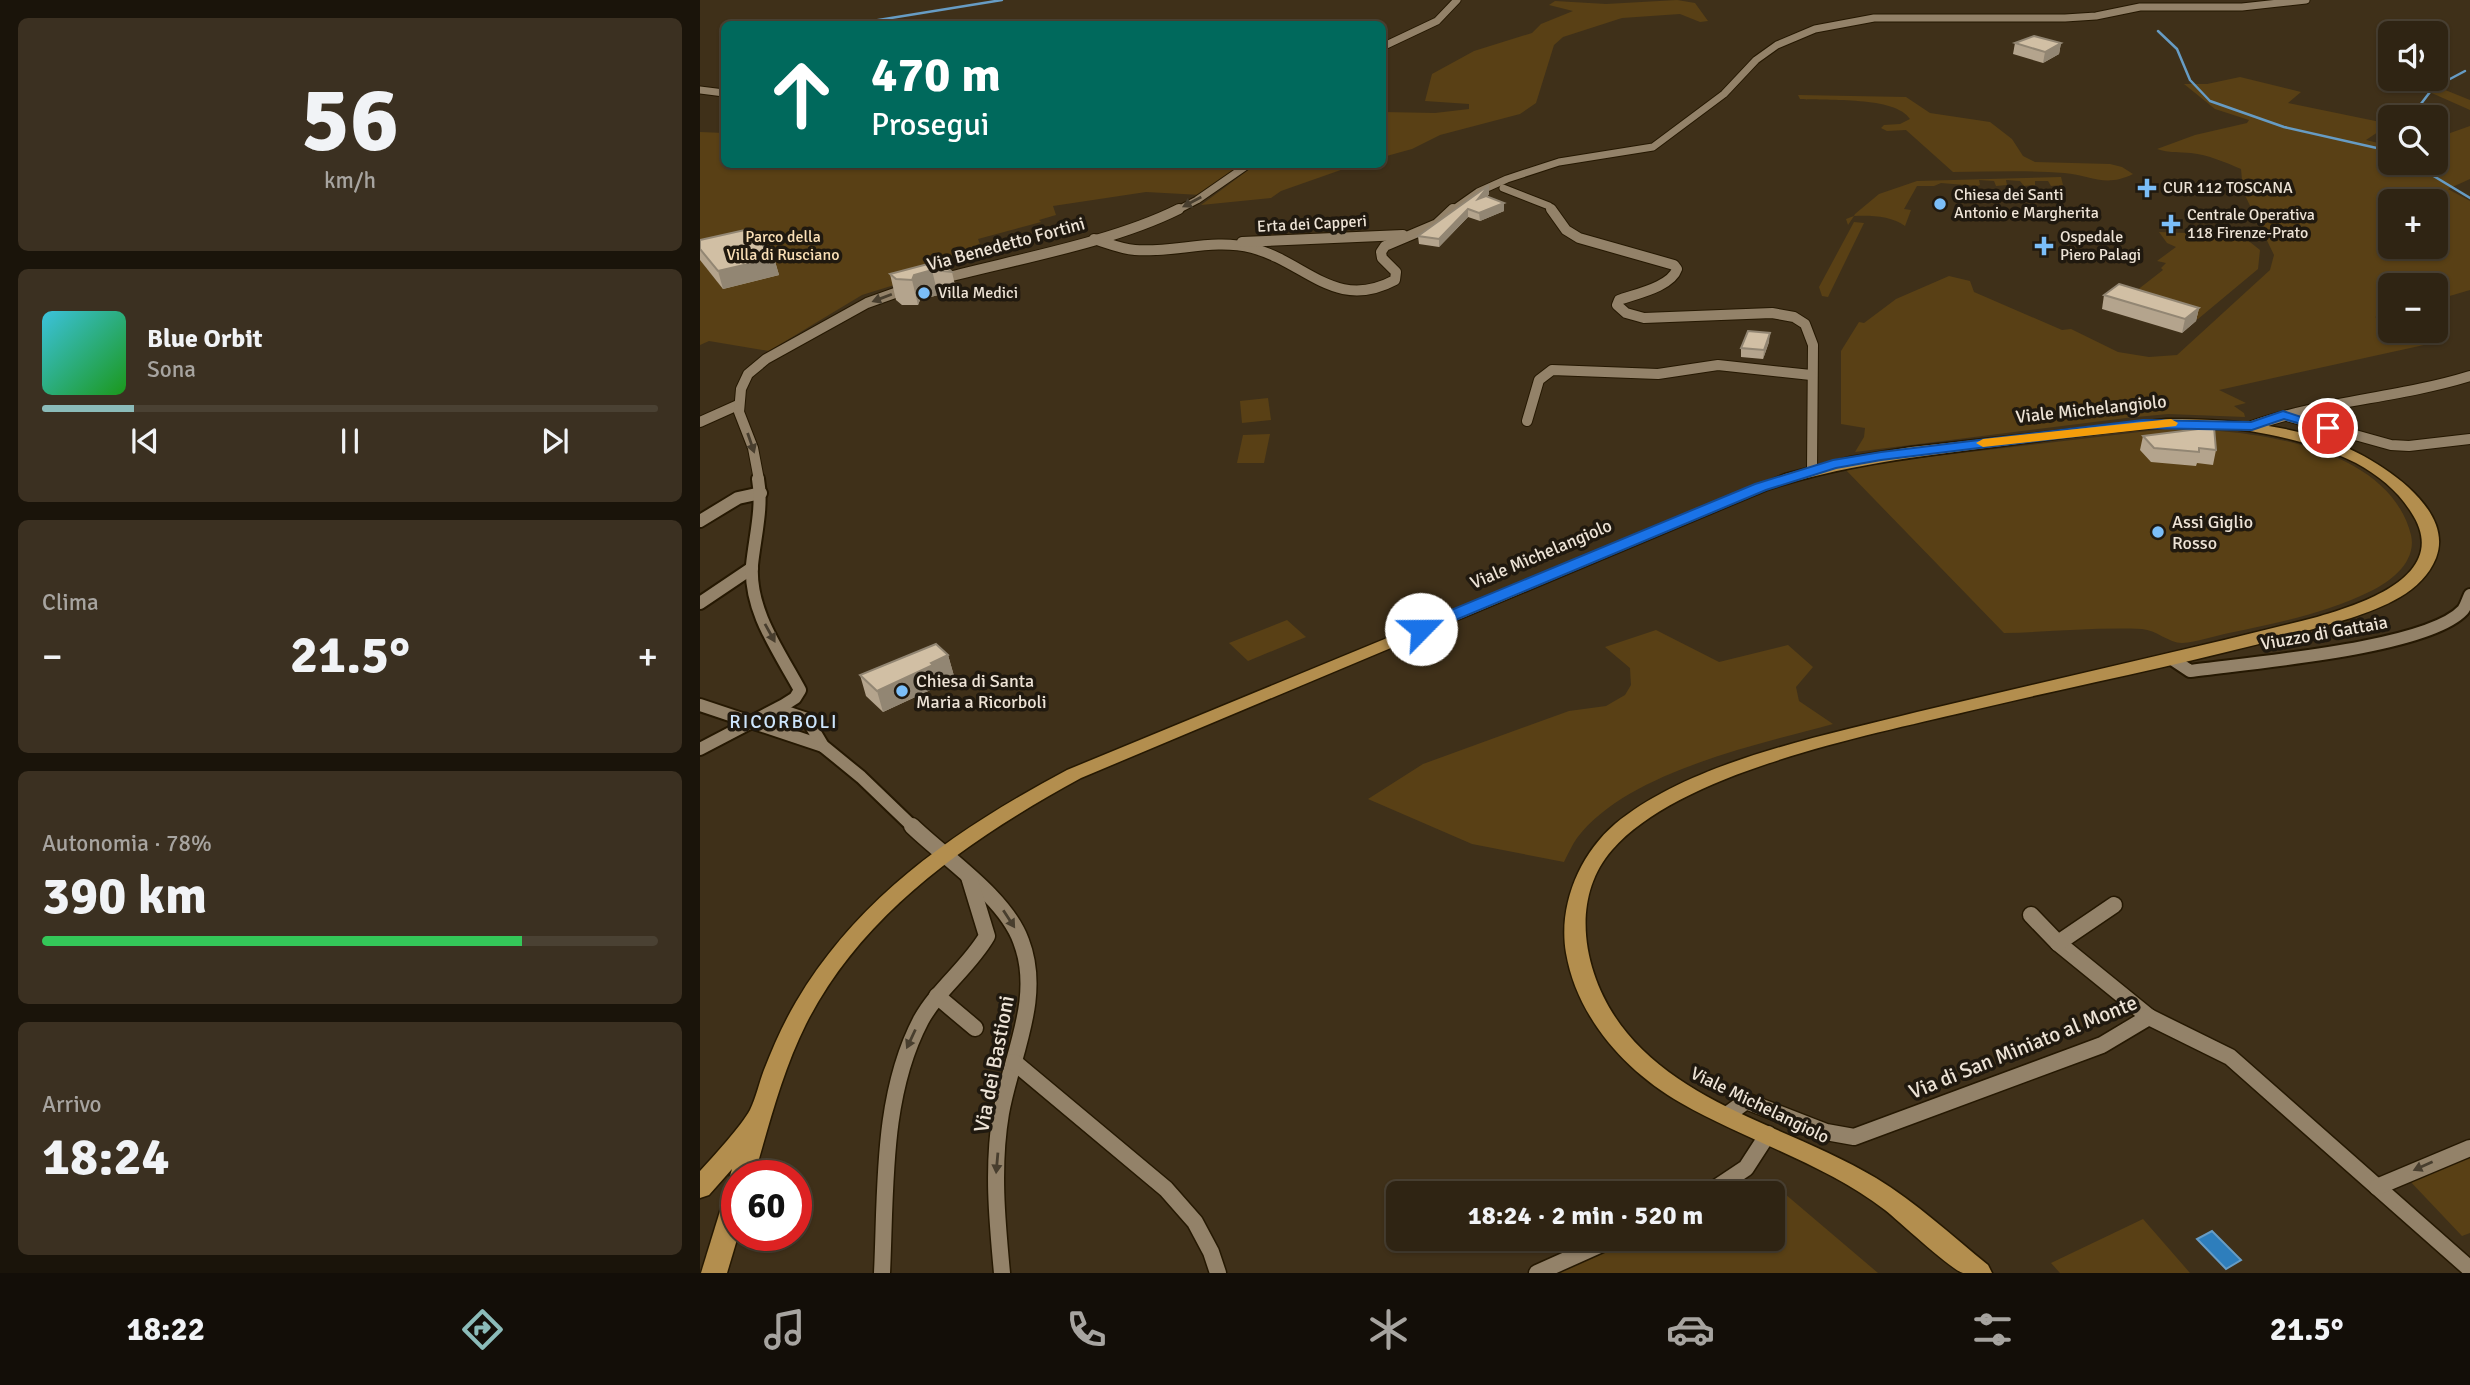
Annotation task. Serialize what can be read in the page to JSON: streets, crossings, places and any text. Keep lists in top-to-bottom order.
{
  "streets": {
    "main road": ["Viale Michelangiolo"],
    "street": [
      "Erta dei Capperi",
      "Via Benedetto Fortini",
      "Viuzzo di Gattaia",
      "Via di San Miniato al Monte",
      "Via dei Bastioni"
    ]
  },
  "crossings": [
    ["Viale Michelangiolo", "Viuzzo di Gattaia"],
    ["Viale Michelangiolo", "Via di San Miniato al Monte"],
    ["Viale Michelangiolo", "Via dei Bastioni"]
  ],
  "one_way": ["Via Benedetto Fortini"],
  "districts": ["RICORBOLI"],
  "parks": ["Parco della Villa di Rusciano"],
  "places": {
    "health": ["CUR 112 TOSCANA", "Centrale Operativa 118 Firenze-Prato", "Ospedale Piero Palagi"],
    "other": [
      "Chiesa dei Santi Antonio e Margherita",
      "Villa Medici",
      "Assi Giglio Rosso",
      "Chiesa di Santa Maria a Ricorboli"
    ]
  },
  "page": {
    "tile": [
      ["56", "km/h"],
      "Clima",
      ["Autonomia · 78%", "390 km"],
      ["Arrivo", "18:24"]
    ],
    "map_buttons": ["+", "−"],
    "turn": ["470 m", "Prosegui"],
    "song": ["Blue Orbit", "Sona"],
    "heat": ["−", "21.5°", "+"],
    "limit": "60",
    "trip": "18:24 · 2 min · 520 m",
    "tabs": ["18:22", "21.5°"]
  }
}
